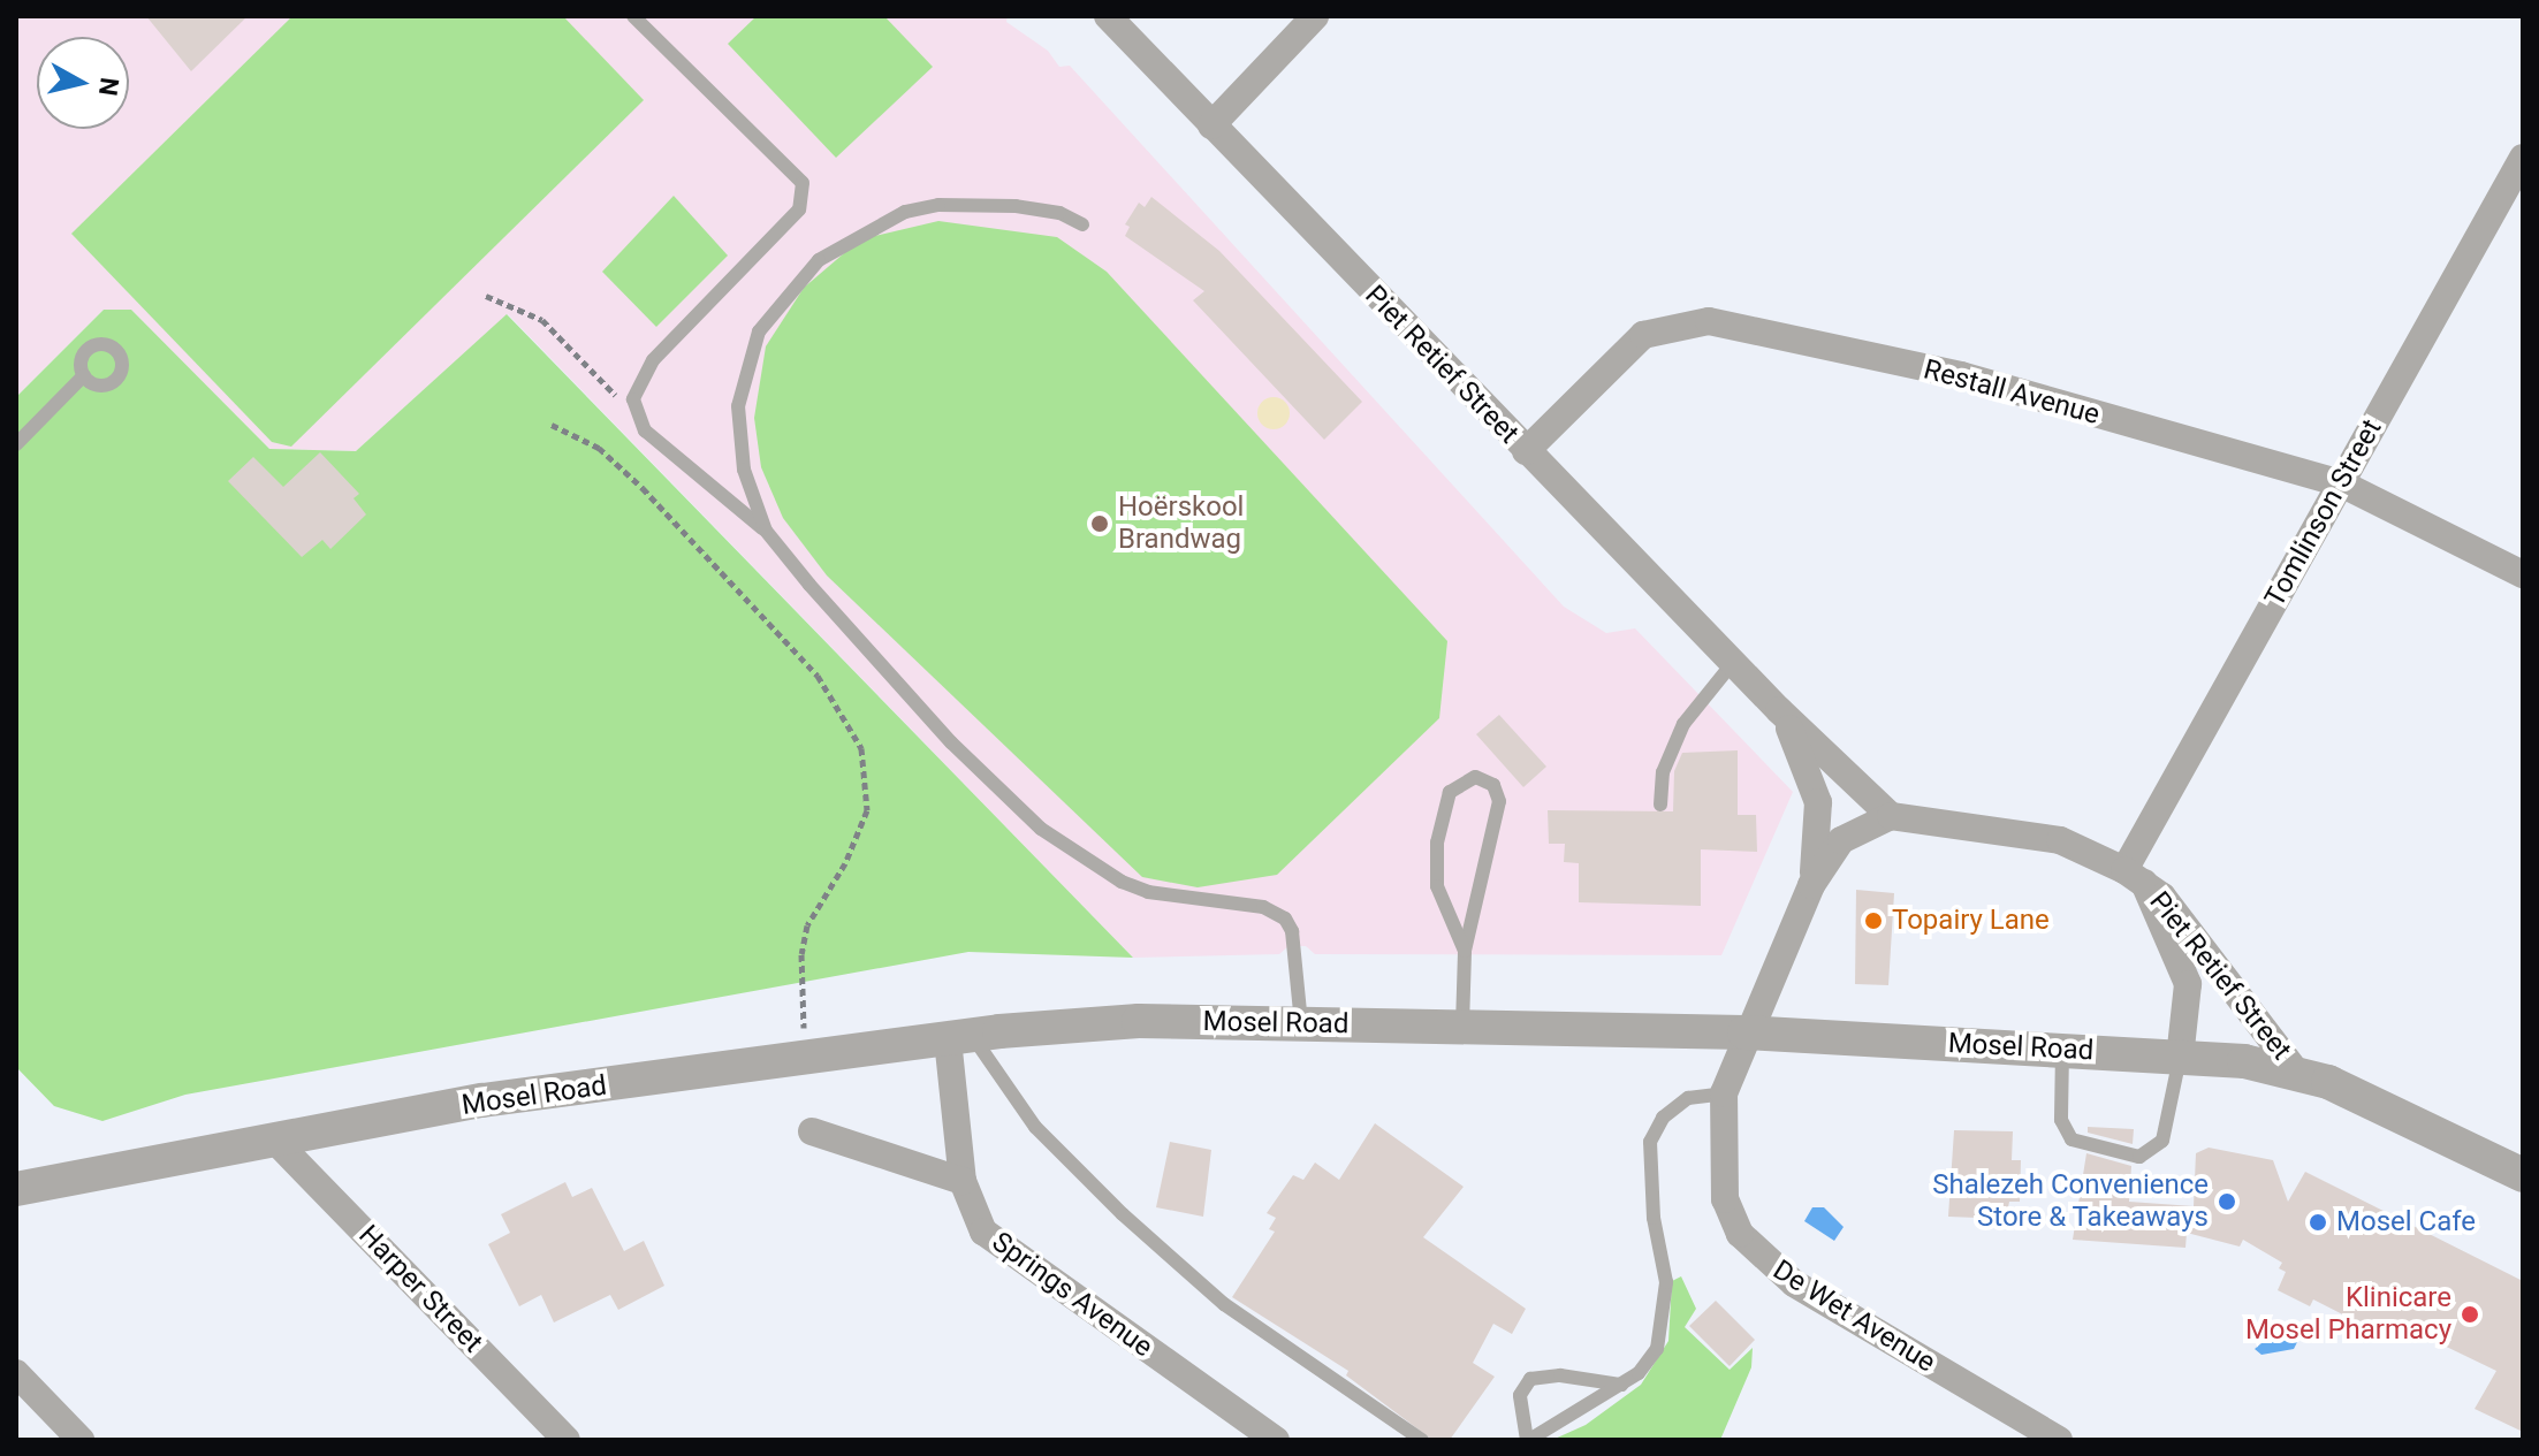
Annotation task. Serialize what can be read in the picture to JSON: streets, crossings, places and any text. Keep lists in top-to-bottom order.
{
  "streets": {
    "street": [
      "Piet Retief Street",
      "Restall Avenue",
      "Tomlinson Street",
      "Mosel Road",
      "Harper Street",
      "Springs Avenue",
      "De Wet Avenue"
    ]
  },
  "crossings": [
    ["Piet Retief Street", "Restall Avenue"],
    ["Piet Retief Street", "Tomlinson Street"],
    ["Piet Retief Street", "Mosel Road"],
    ["Piet Retief Street", "De Wet Avenue"],
    ["Restall Avenue", "Tomlinson Street"],
    ["Mosel Road", "Harper Street"],
    ["Mosel Road", "Springs Avenue"],
    ["Mosel Road", "De Wet Avenue"]
  ],
  "places": [
    "Hoërskool Brandwag",
    "Topairy Lane",
    "Shalezeh Convenience Store & Takeaways",
    "Mosel Cafe",
    "Klinicare Mosel Pharmacy"
  ],
  "north": "right"
}
